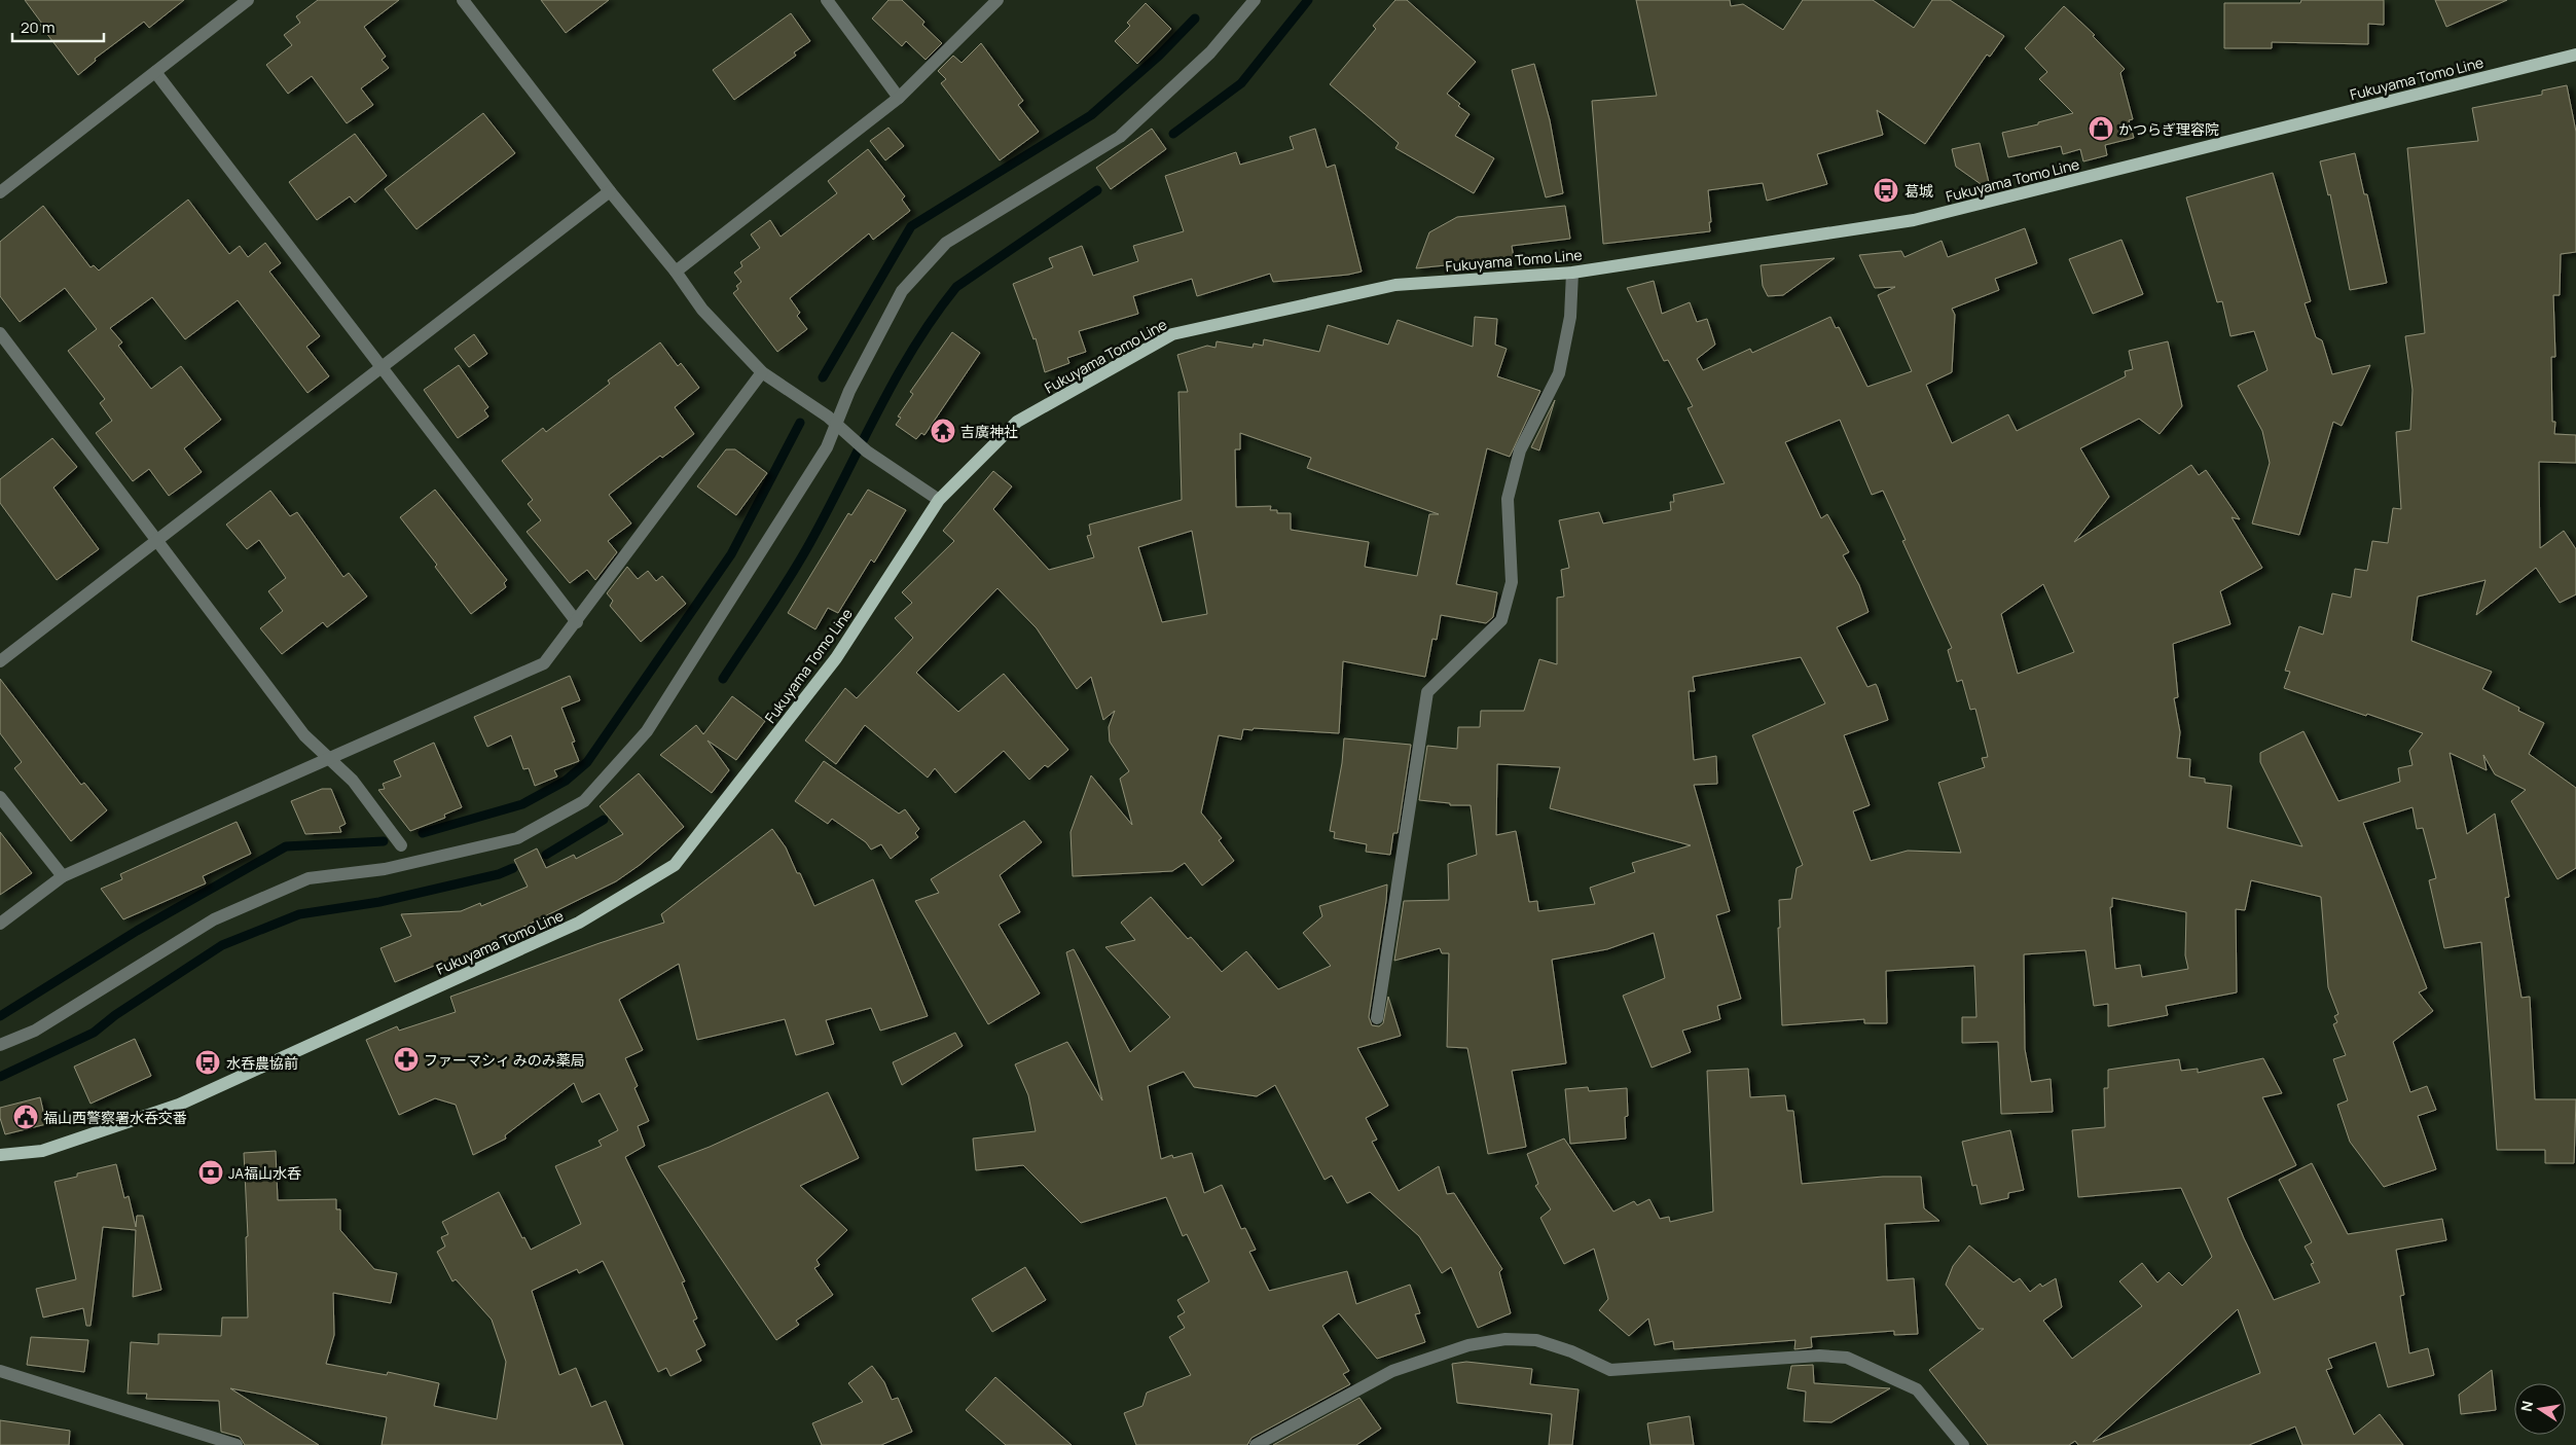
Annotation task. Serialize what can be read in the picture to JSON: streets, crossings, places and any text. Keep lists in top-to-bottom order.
{
  "streets": {
    "main road": ["Fukuyama Tomo Line"]
  },
  "places": {
    "shop": ["かつらぎ理容院"],
    "bus stop": ["葛城", "水呑農協前"],
    "temple": ["吉廣神社"],
    "pharmacy": ["ファーマシィ みのみ薬局"],
    "public building": ["福山西警察署水呑交番"],
    "bank": ["JA福山水呑"]
  },
  "scale_bar": "20 m",
  "north": "left"
}
